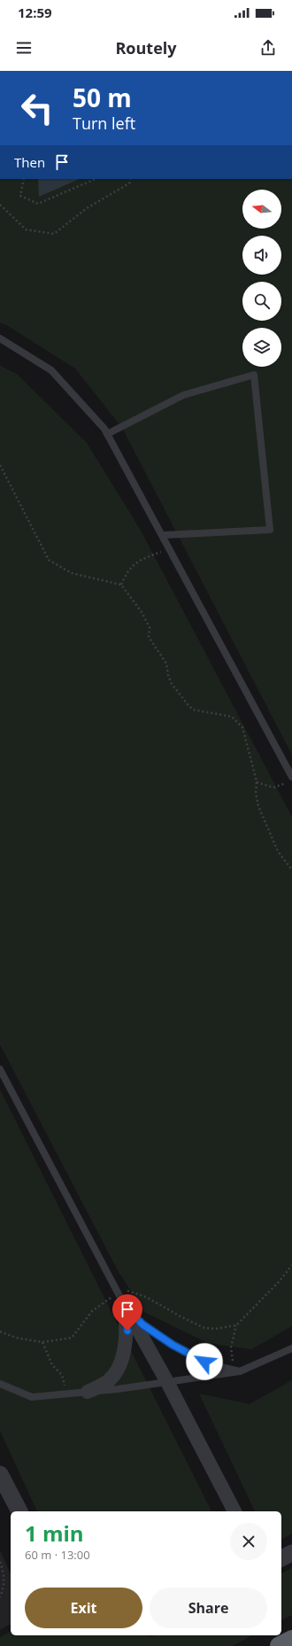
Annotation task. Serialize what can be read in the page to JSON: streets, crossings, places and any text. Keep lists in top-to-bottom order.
{
  "north": "left",
  "page": {
    "status": "12:59",
    "header": "Routely",
    "turn": ["50 m", "Turn left"],
    "then": "Then",
    "heading": ["1 min", "60 m · 13:00"],
    "buttons": ["Exit", "Share"]
  }
}
